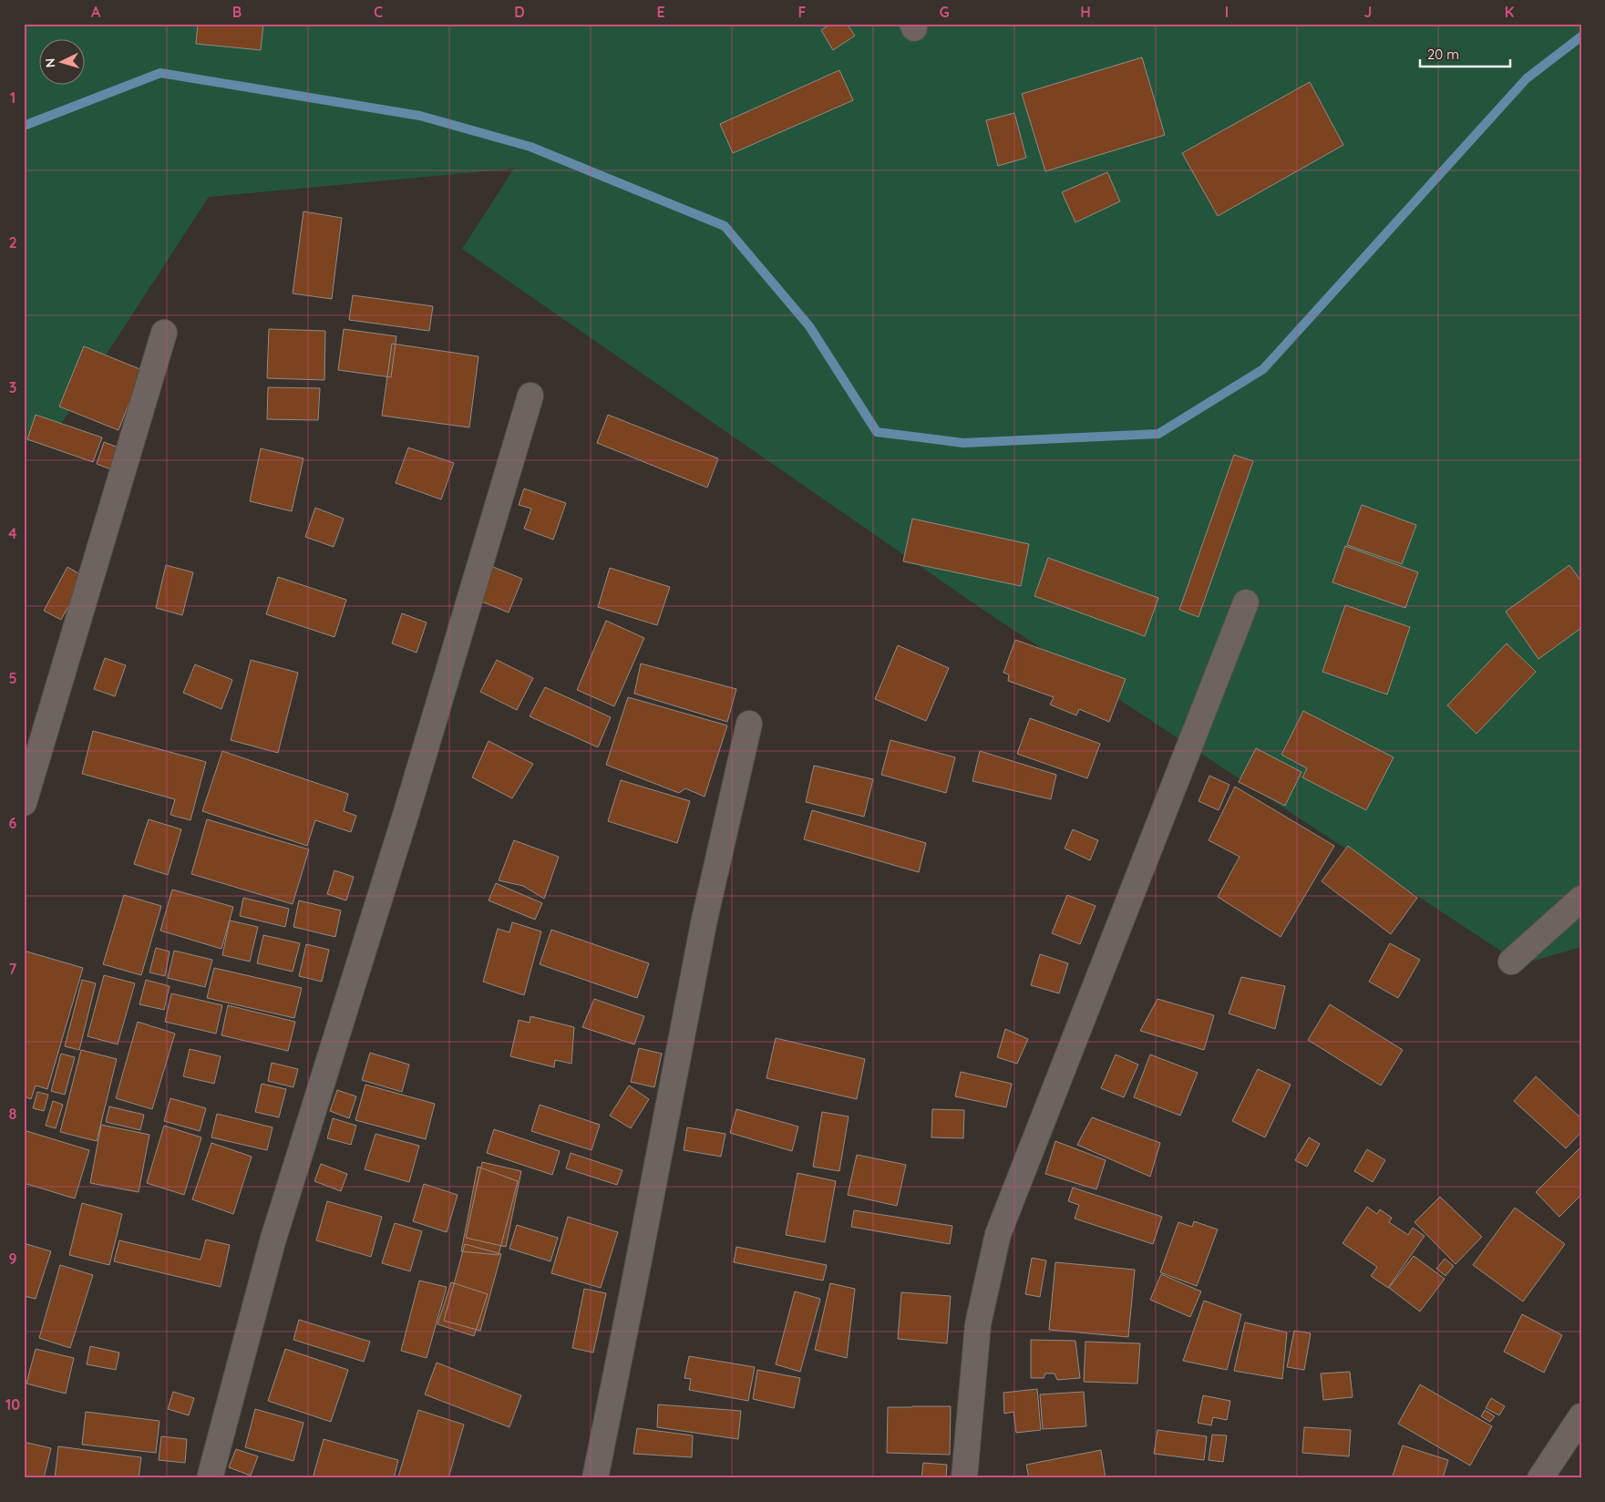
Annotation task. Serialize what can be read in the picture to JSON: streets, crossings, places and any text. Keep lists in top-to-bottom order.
{
  "scale_bar": "20 m",
  "north": "left",
  "grid": {
    "columns": [
      "A",
      "B",
      "C",
      "D",
      "E",
      "F",
      "G",
      "H",
      "I",
      "J",
      "K"
    ],
    "rows": [
      "1",
      "2",
      "3",
      "4",
      "5",
      "6",
      "7",
      "8",
      "9",
      "10"
    ]
  }
}
